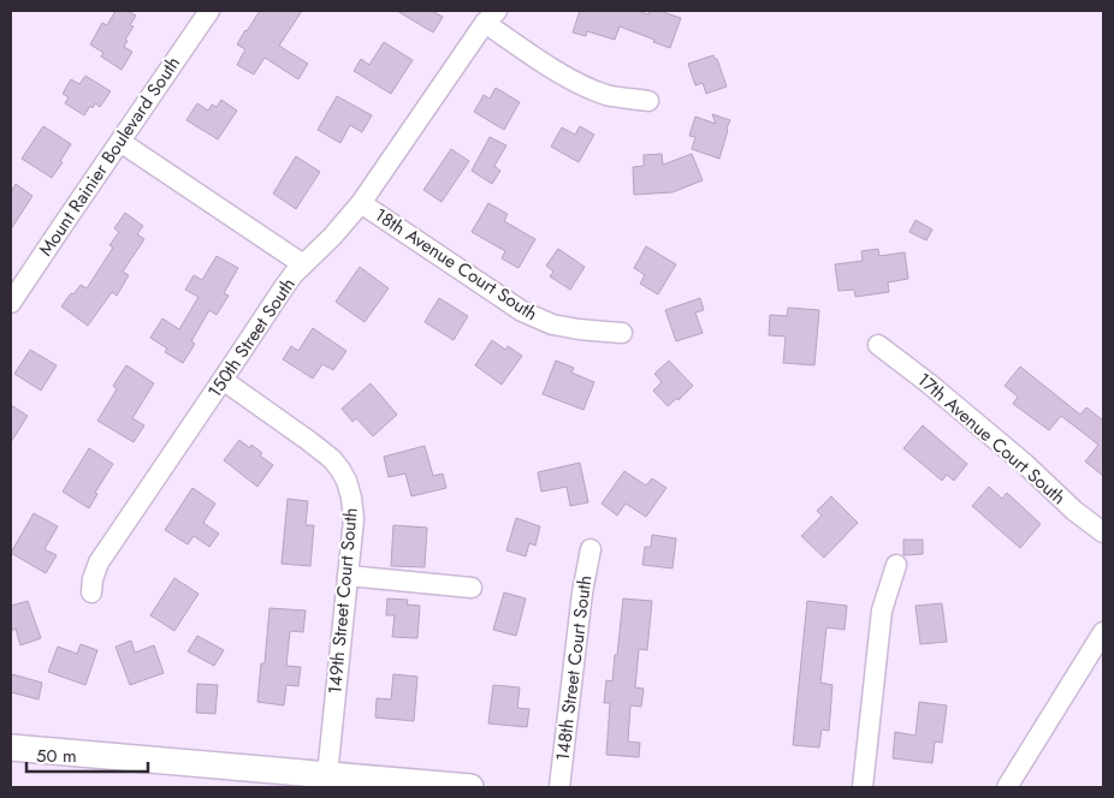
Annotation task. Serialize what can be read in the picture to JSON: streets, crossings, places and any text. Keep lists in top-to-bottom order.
{
  "streets": {
    "street": [
      "Mount Rainier Boulevard South",
      "18th Avenue Court South",
      "150th Street South",
      "17th Avenue Court South",
      "149th Street Court South",
      "148th Street Court South"
    ]
  },
  "crossings": [
    ["18th Avenue Court South", "150th Street South"],
    ["150th Street South", "149th Street Court South"]
  ],
  "scale_bar": "50 m"
}
